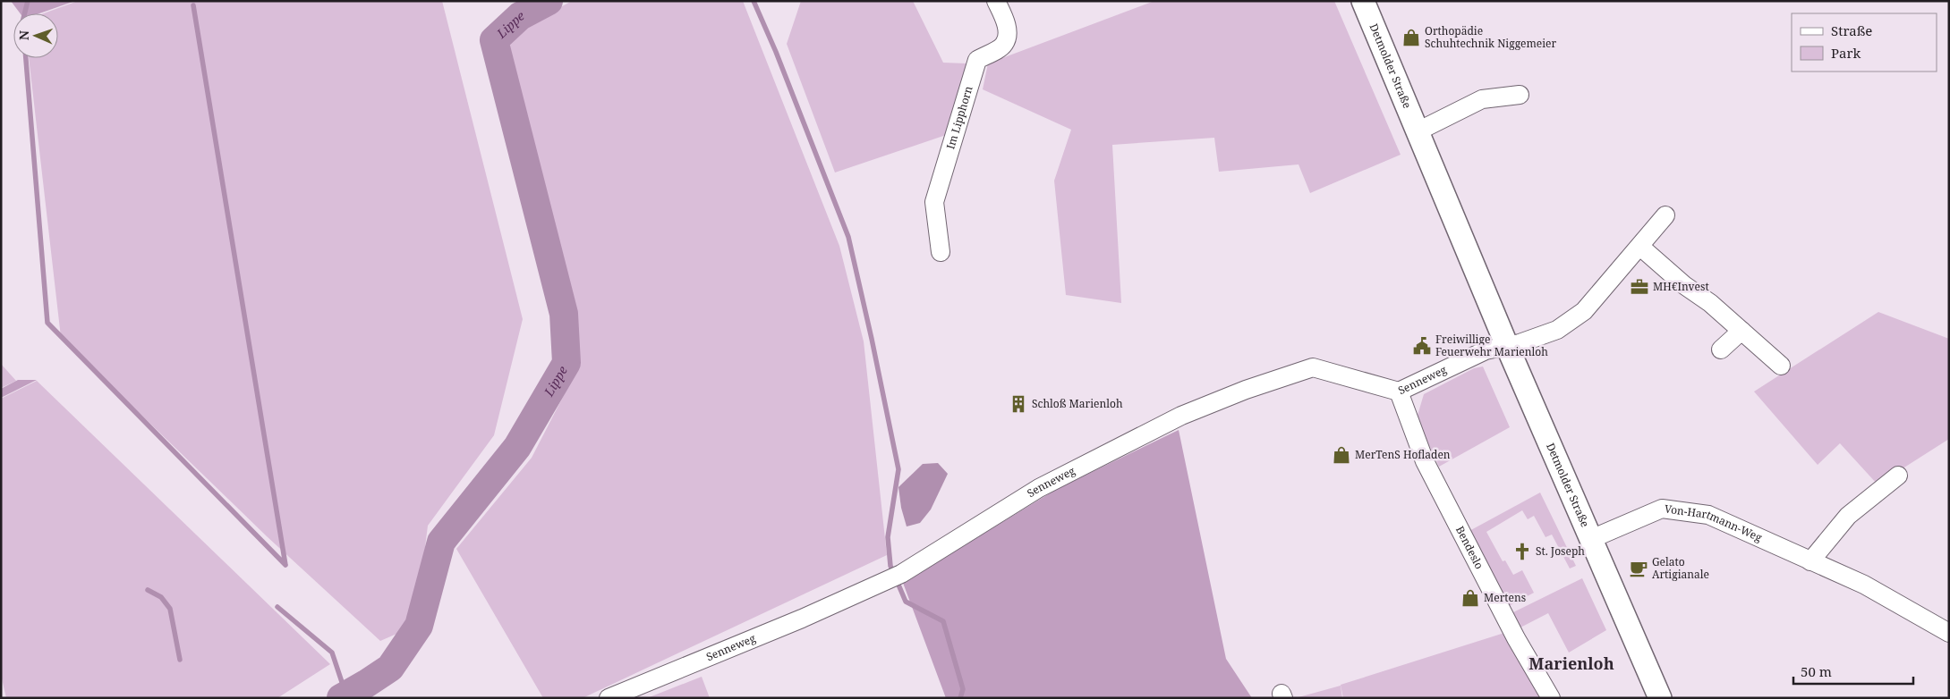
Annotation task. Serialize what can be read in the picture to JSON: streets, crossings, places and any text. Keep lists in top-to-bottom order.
{
  "streets": {
    "street": [
      "Detmolder Straße",
      "Im Lipphorn",
      "Senneweg",
      "Von-Hartmann-Weg",
      "Bendeslo"
    ]
  },
  "crossings": [
    ["Detmolder Straße", "Senneweg"],
    ["Detmolder Straße", "Von-Hartmann-Weg"],
    ["Senneweg", "Bendeslo"]
  ],
  "districts": ["Marienloh"],
  "water": ["Lippe"],
  "places": {
    "shop": ["Orthopädie Schuhtechnik Niggemeier", "MerTenS Hofladen", "Mertens"],
    "office": ["MH€Invest"],
    "public building": ["Freiwillige Feuerwehr Marienloh"],
    "building": ["Schloß Marienloh"],
    "church": ["St. Joseph"],
    "cafe": ["Gelato Artigianale"]
  },
  "legend": ["Straße", "Park"],
  "scale_bar": "50 m",
  "north": "left"
}
